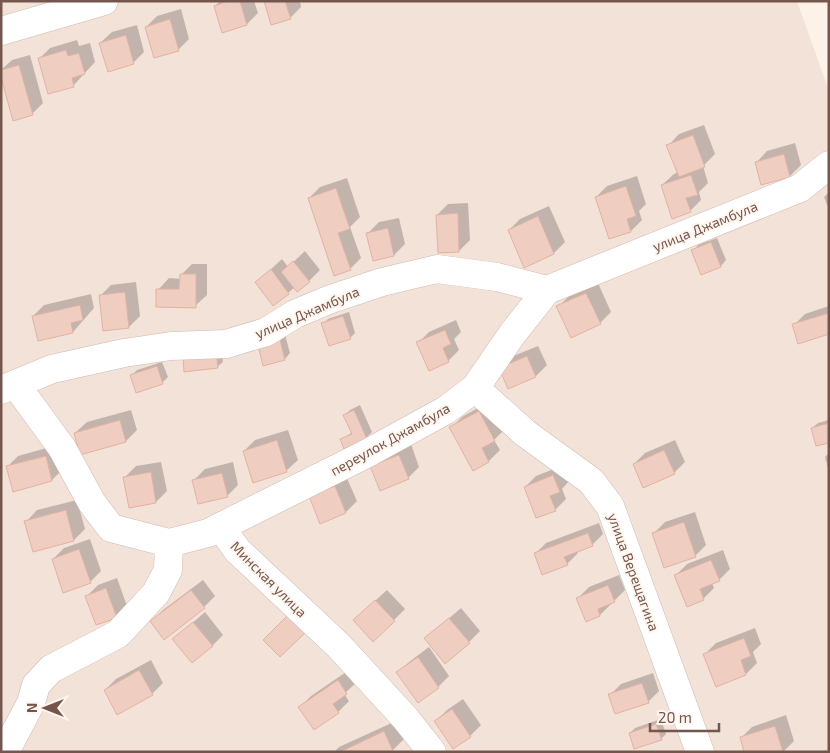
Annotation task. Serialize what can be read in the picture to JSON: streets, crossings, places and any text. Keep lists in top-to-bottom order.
{
  "streets": {
    "street": [
      "улица Джамбула",
      "переулок Джамбула",
      "улица Верещагина",
      "Минская улица"
    ]
  },
  "crossings": [
    ["улица Джамбула", "переулок Джамбула"],
    ["переулок Джамбула", "улица Верещагина"],
    ["переулок Джамбула", "Минская улица"]
  ],
  "scale_bar": "20 m",
  "north": "left"
}
